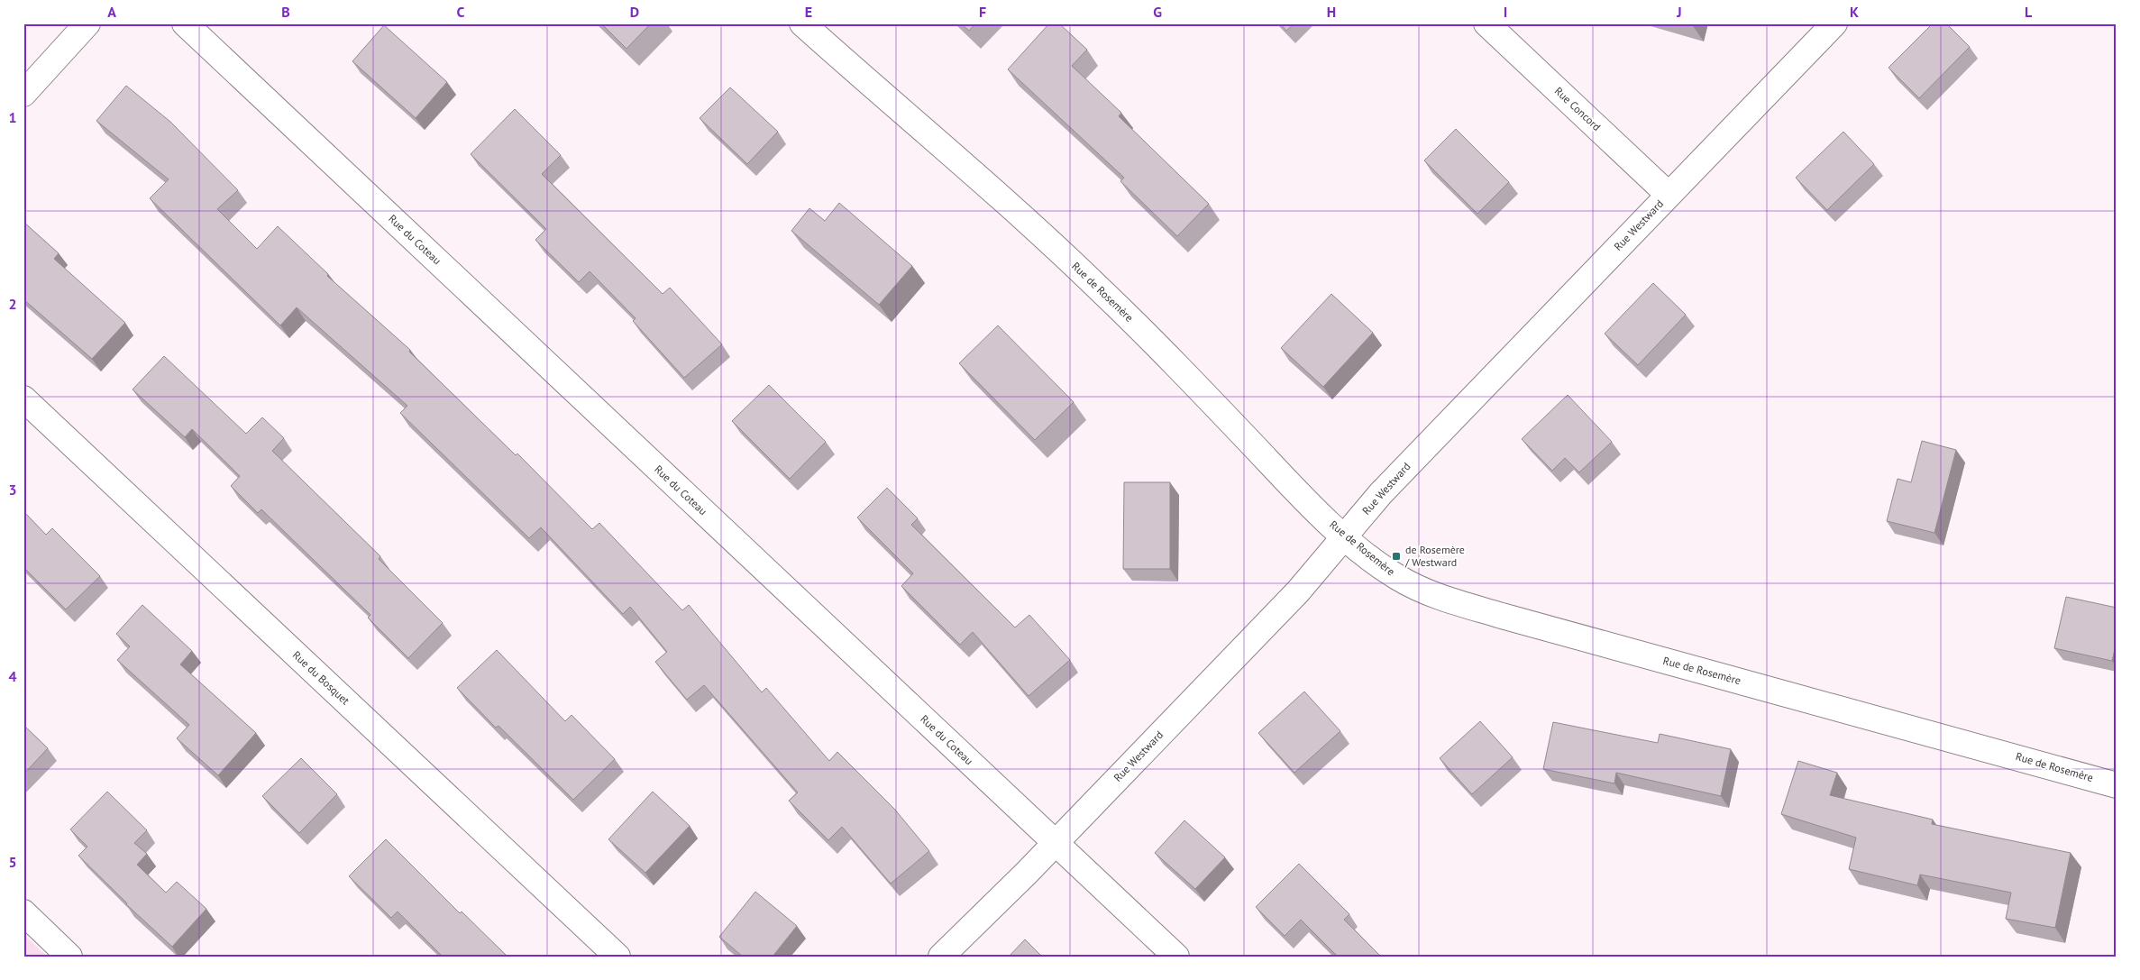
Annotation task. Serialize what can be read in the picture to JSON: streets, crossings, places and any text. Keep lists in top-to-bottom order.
{
  "streets": {
    "street": [
      "Rue Concord",
      "Rue Westward",
      "Rue du Coteau",
      "Rue de Rosemère",
      "Rue du Bosquet"
    ]
  },
  "crossings": [
    ["Rue Concord", "Rue Westward"],
    ["Rue Westward", "Rue du Coteau"],
    ["Rue Westward", "Rue de Rosemère"]
  ],
  "places": {
    "transit": ["de Rosemère / Westward"]
  },
  "grid": {
    "columns": [
      "A",
      "B",
      "C",
      "D",
      "E",
      "F",
      "G",
      "H",
      "I",
      "J",
      "K",
      "L"
    ],
    "rows": [
      "1",
      "2",
      "3",
      "4",
      "5"
    ]
  }
}
